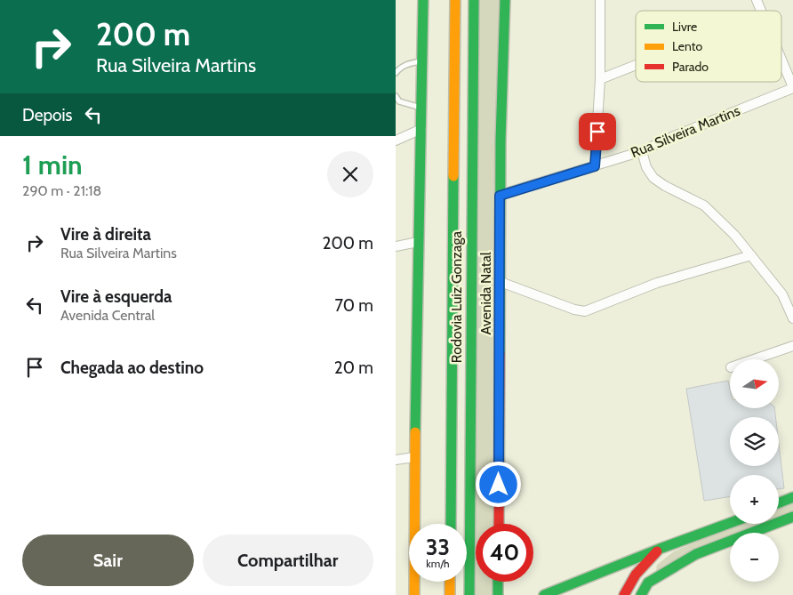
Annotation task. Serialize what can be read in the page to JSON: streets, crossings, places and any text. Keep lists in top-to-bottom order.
{
  "streets": {
    "main road": ["Avenida Natal", "Rodovia Luiz Gonzaga"],
    "street": ["Rua Silveira Martins"]
  },
  "crossings": [
    ["Rua Silveira Martins", "Avenida Natal"]
  ],
  "legend": ["Livre", "Lento", "Parado"],
  "north": "right",
  "page": {
    "turn": ["200 m", "Rua Silveira Martins"],
    "then": "Depois",
    "heading": ["1 min", "290 m · 21:18"],
    "list": [
      {
        "name": "Vire à direita",
        "note": "Rua Silveira Martins",
        "value": "200 m"
      },
      {
        "name": "Vire à esquerda",
        "note": "Avenida Central",
        "value": "70 m"
      },
      {
        "name": "Chegada ao destino",
        "value": "20 m"
      }
    ],
    "map_buttons": ["+", "−"],
    "speed": "33 km/h",
    "limit": "40",
    "buttons": ["Sair", "Compartilhar"]
  }
}
